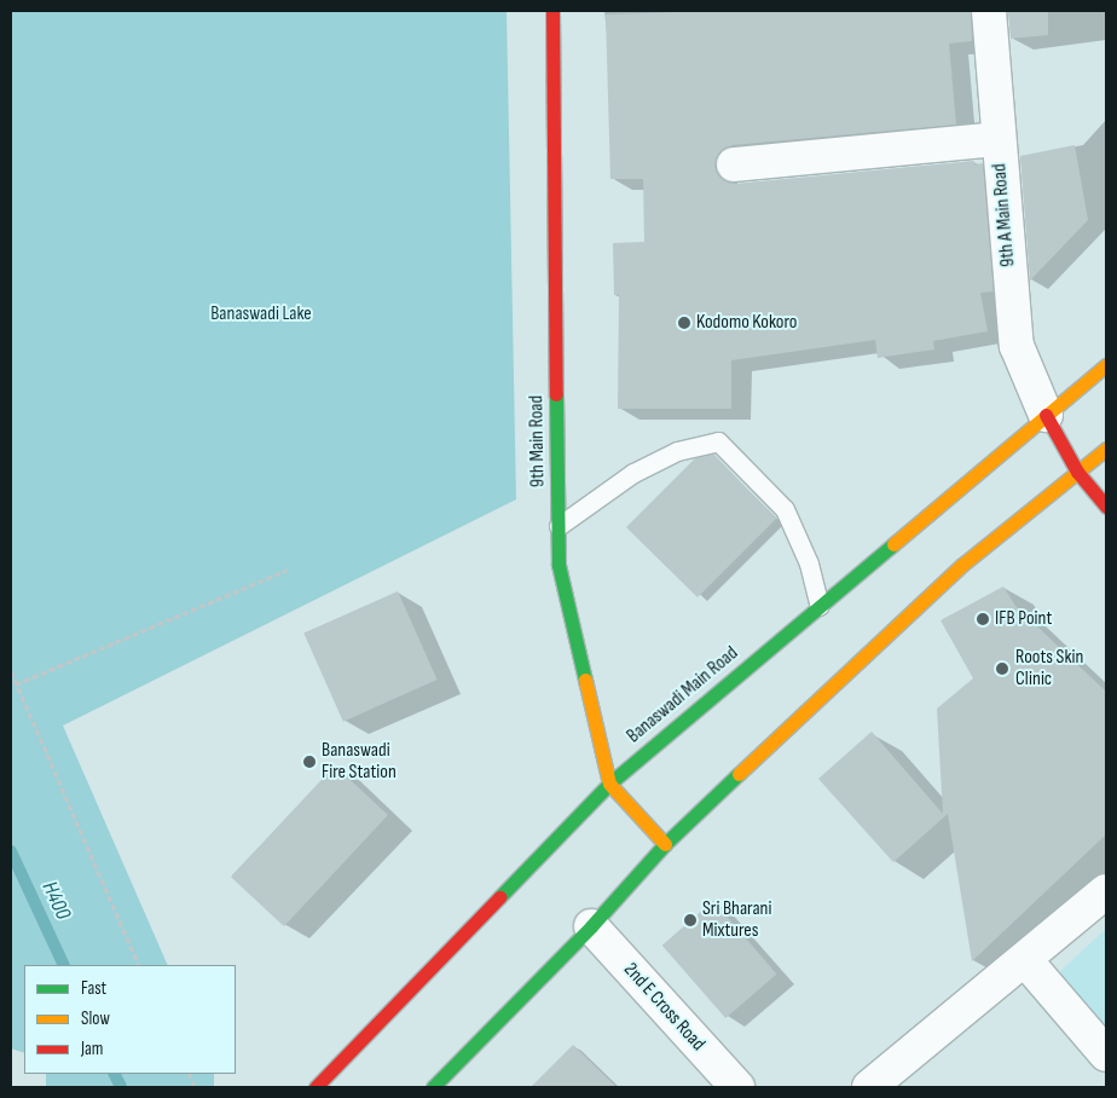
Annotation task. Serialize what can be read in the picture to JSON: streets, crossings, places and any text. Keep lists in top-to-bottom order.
{
  "streets": {
    "main road": ["9th Main Road", "Banaswadi Main Road"],
    "street": ["9th A Main Road", "2nd E Cross Road"]
  },
  "crossings": [
    ["9th A Main Road", "Banaswadi Main Road"],
    ["9th Main Road", "Banaswadi Main Road"]
  ],
  "water": ["H400"],
  "parks": ["Banaswadi Lake"],
  "places": [
    "Kodomo Kokoro",
    "IFB Point",
    "Roots Skin Clinic",
    "Banaswadi Fire Station",
    "Sri Bharani Mixtures"
  ],
  "legend": ["Fast", "Slow", "Jam"]
}
